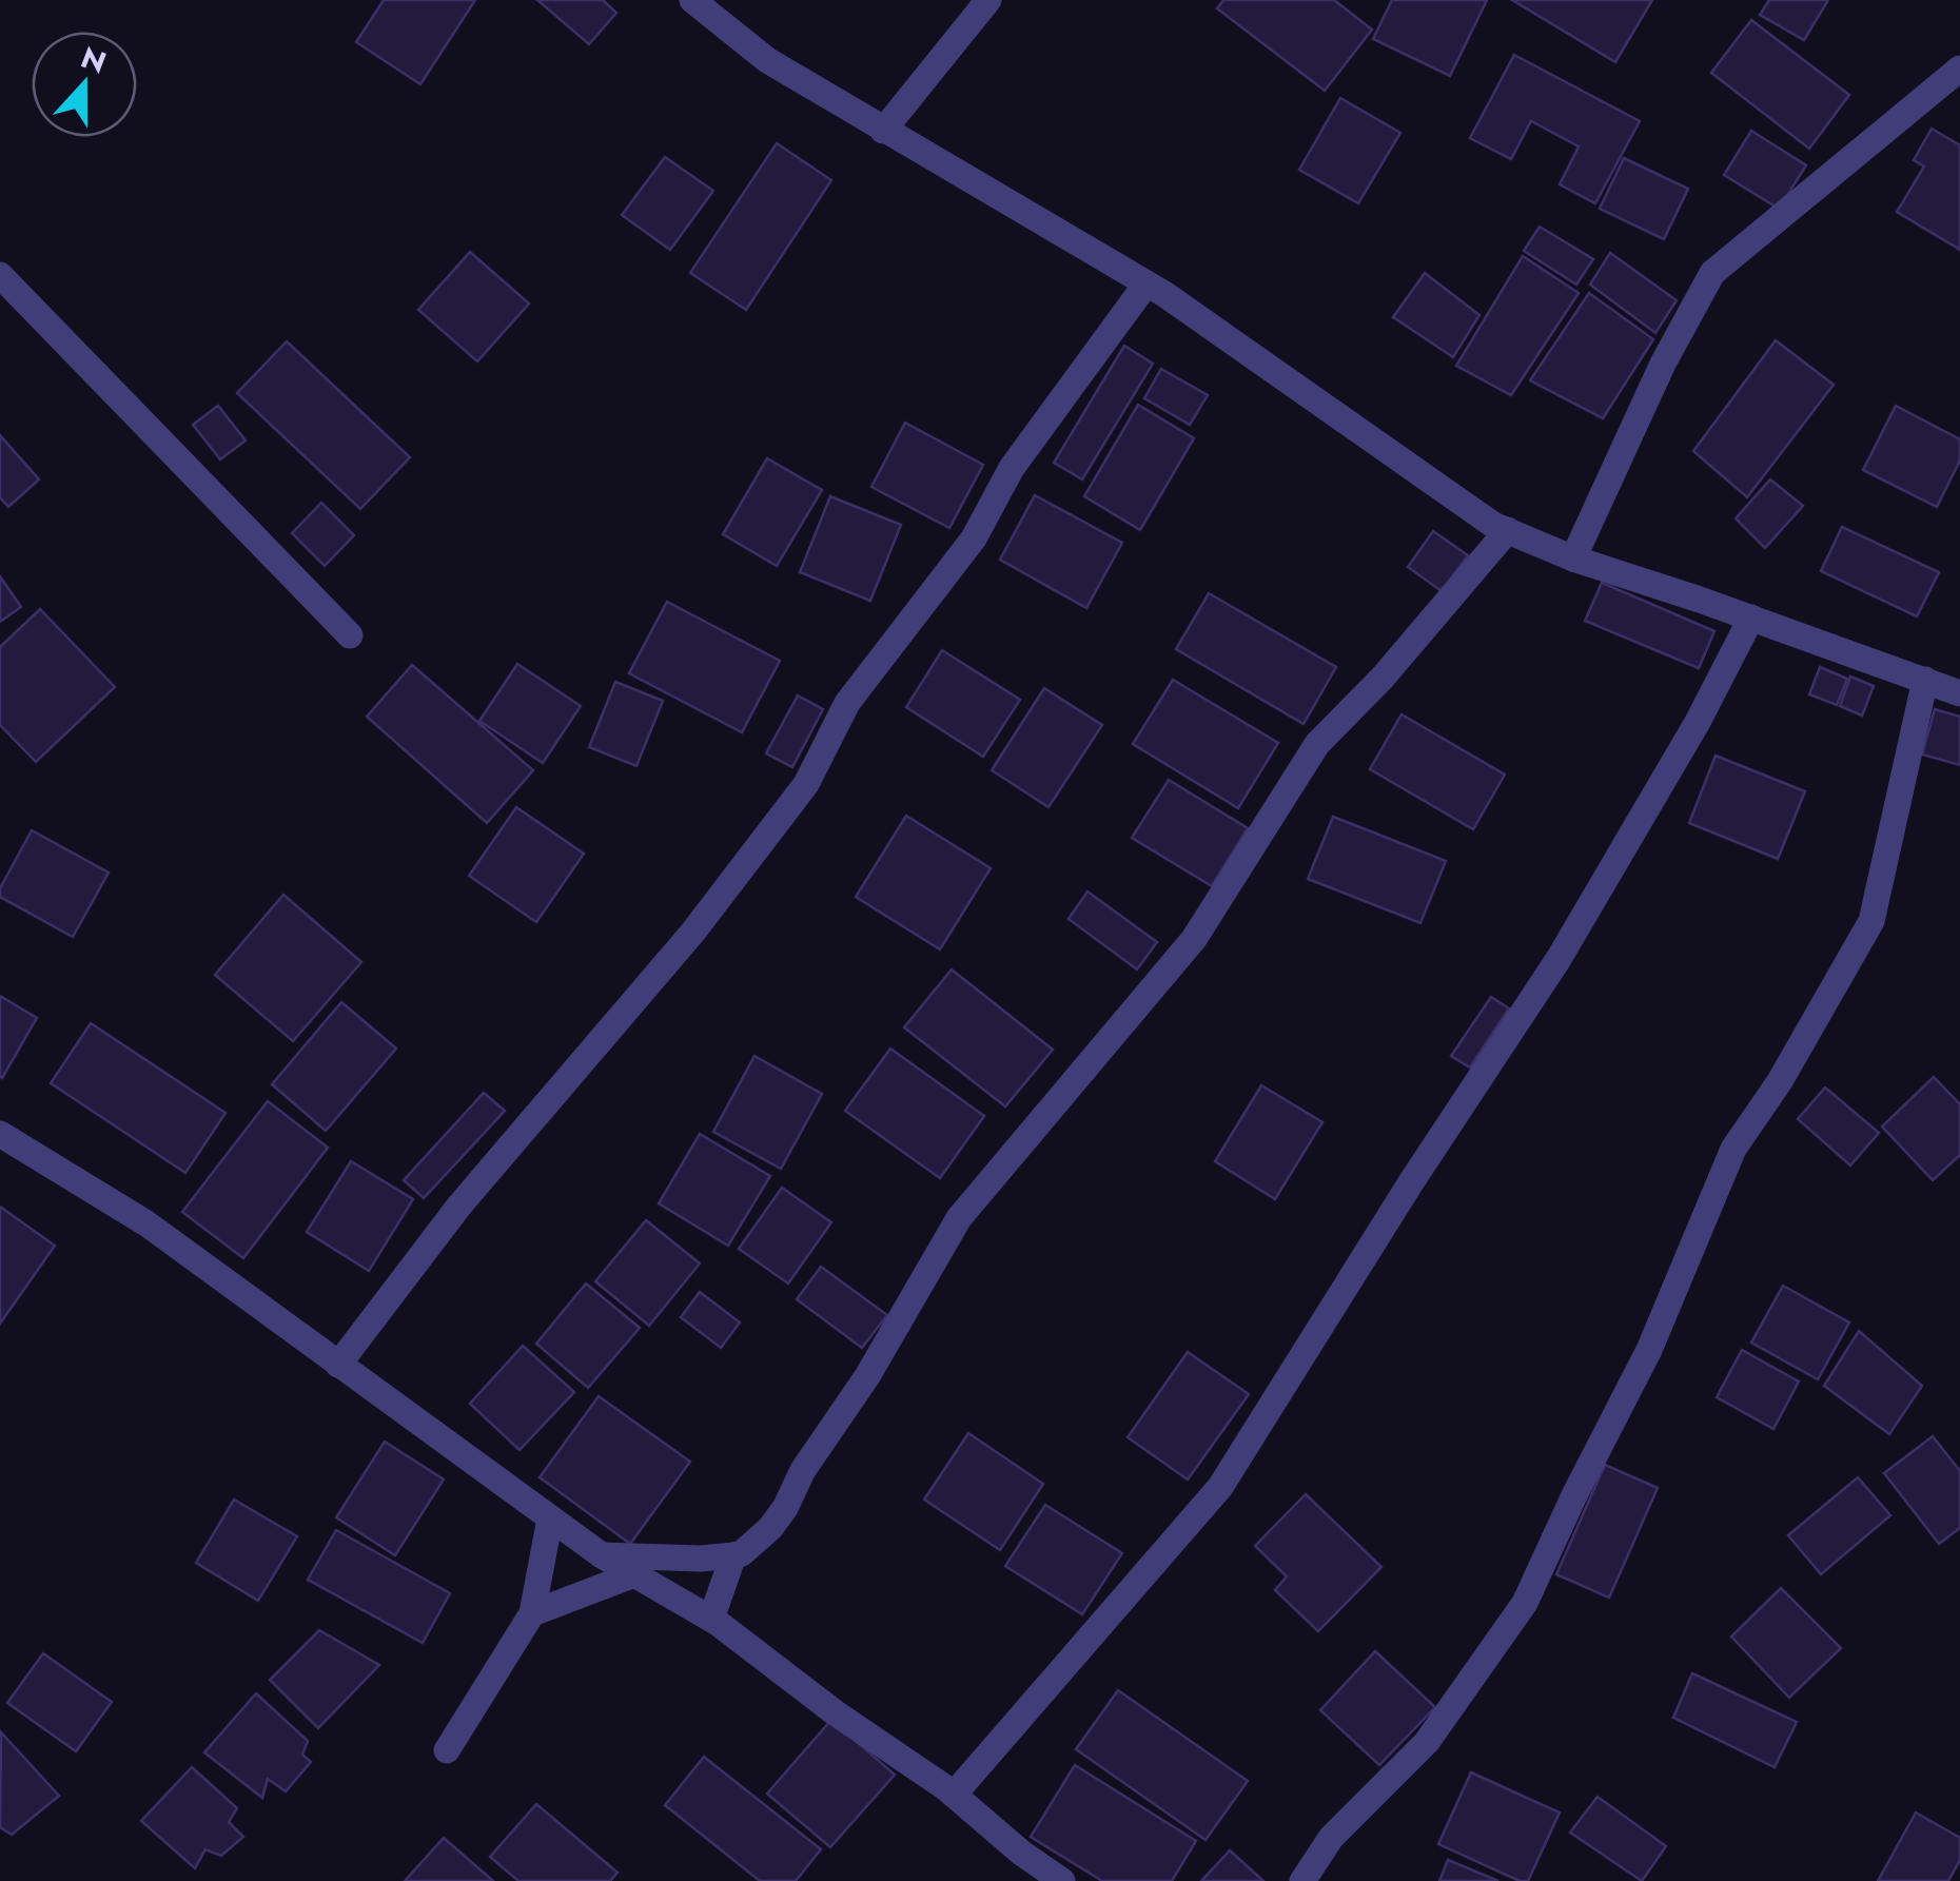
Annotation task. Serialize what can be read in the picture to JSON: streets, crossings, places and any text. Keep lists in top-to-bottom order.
{
  "north": "top"
}
